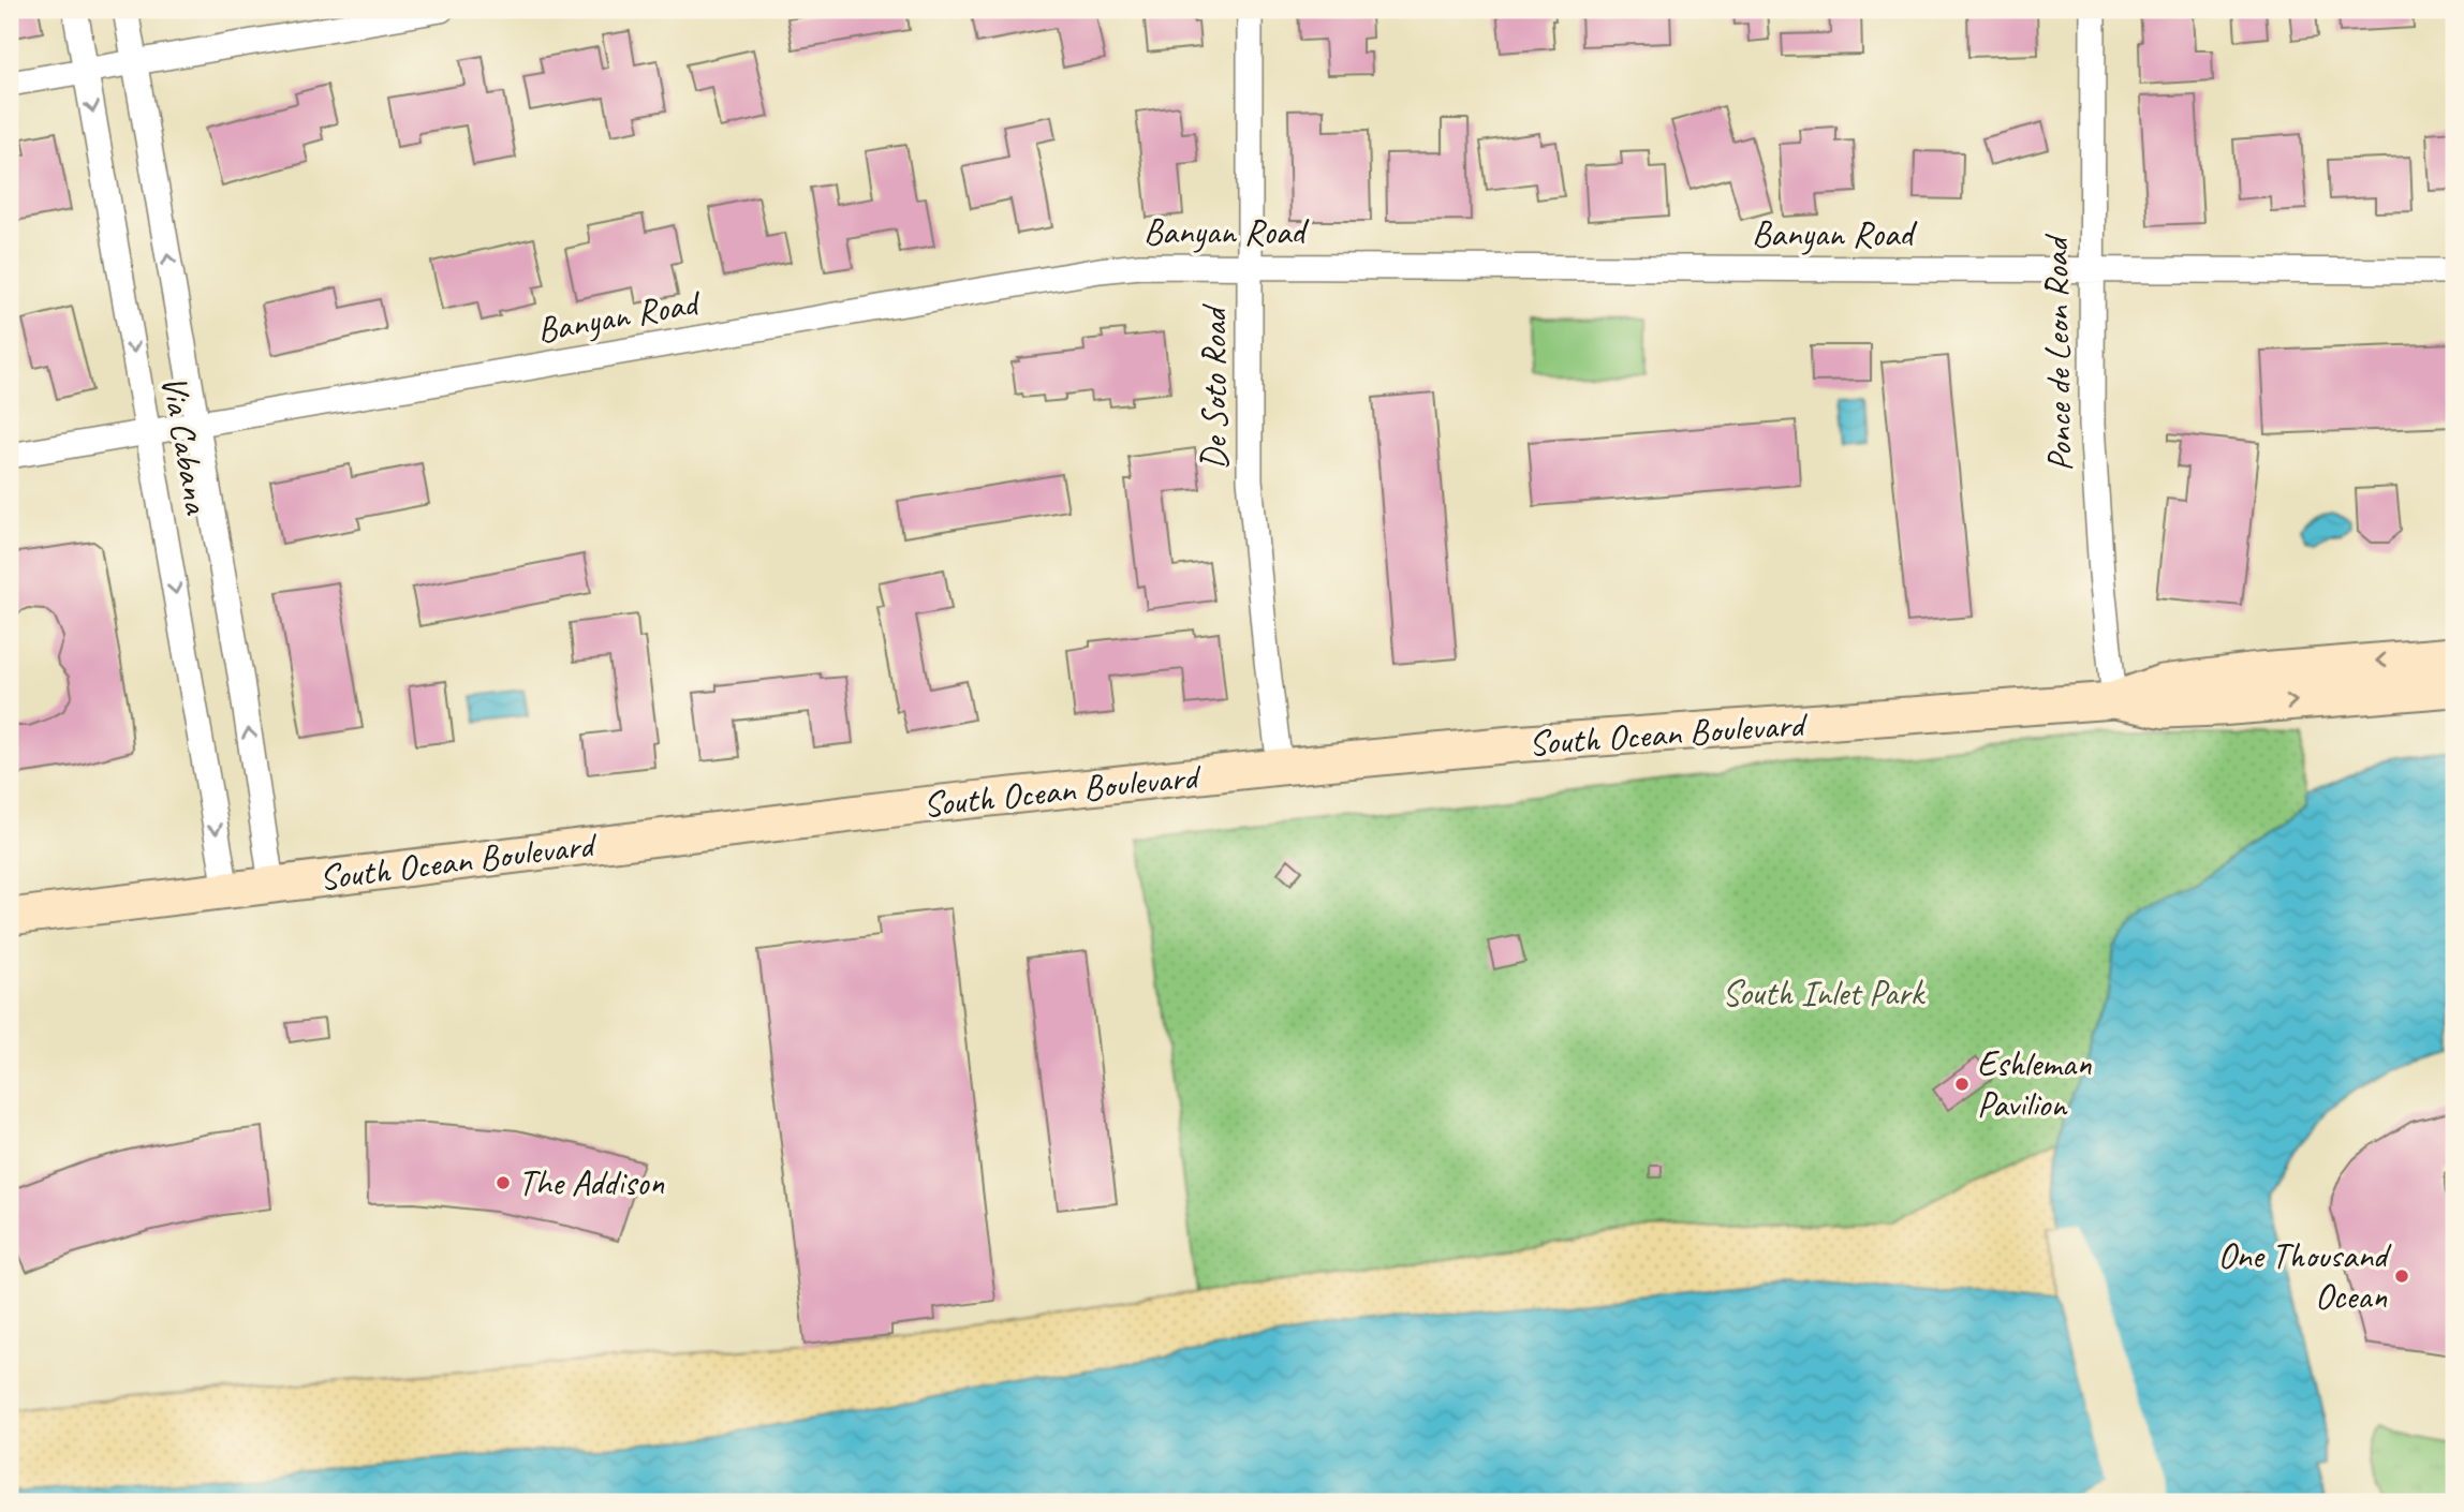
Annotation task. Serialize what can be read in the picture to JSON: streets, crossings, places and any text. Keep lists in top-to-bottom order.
{
  "streets": {
    "main road": ["South Ocean Boulevard"],
    "street": [
      "Banyan Road",
      "Ponce de Leon Road",
      "De Soto Road",
      "Via Cabana"
    ]
  },
  "crossings": [
    ["Banyan Road", "Ponce de Leon Road"],
    ["Banyan Road", "De Soto Road"],
    ["Banyan Road", "Via Cabana"],
    ["Ponce de Leon Road", "South Ocean Boulevard"],
    ["De Soto Road", "South Ocean Boulevard"],
    ["Via Cabana", "South Ocean Boulevard"]
  ],
  "parks": ["South Inlet Park"],
  "places": ["Eshleman Pavilion", "The Addison", "One Thousand Ocean"]
}
